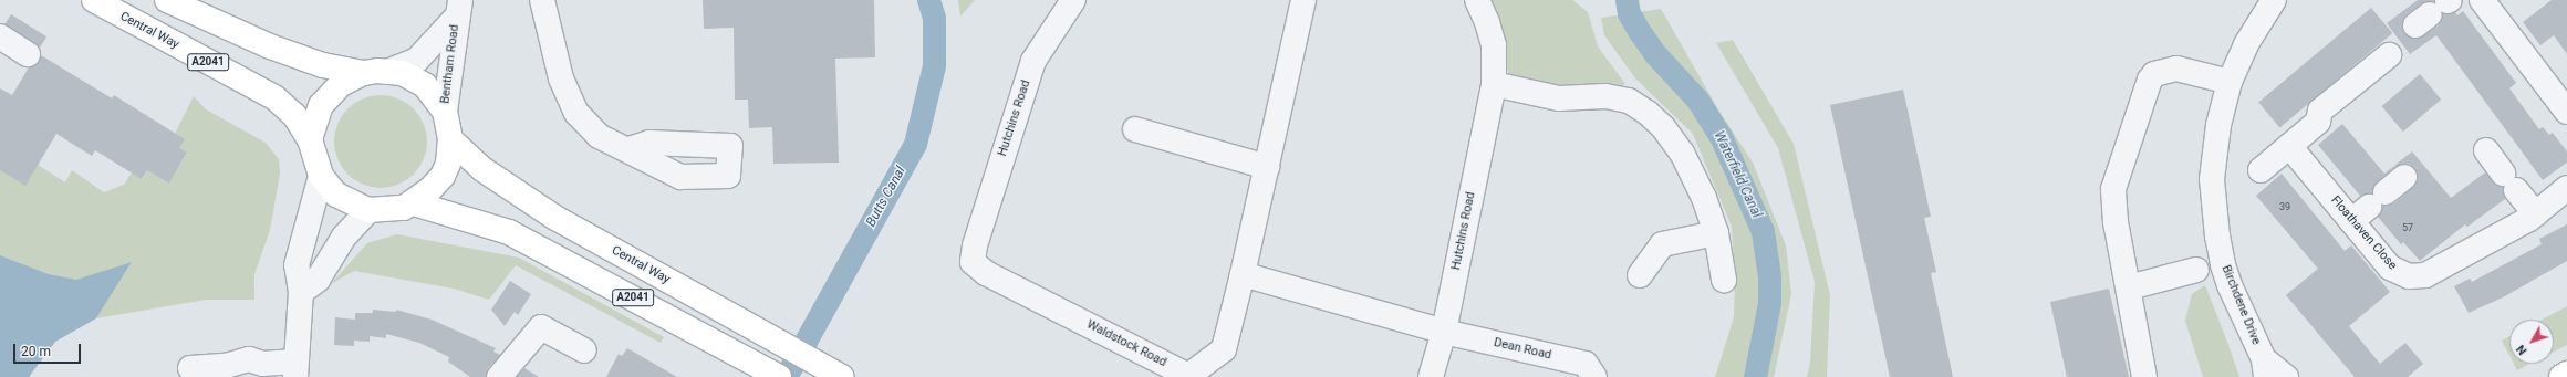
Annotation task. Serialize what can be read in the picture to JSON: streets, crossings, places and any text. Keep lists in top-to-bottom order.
{
  "streets": {
    "main road": ["Central Way", "A2041"],
    "street": [
      "Bentham Road",
      "Hutchins Road",
      "Floathaven Close",
      "Birchdene Drive",
      "Waldstock Road",
      "Dean Road"
    ]
  },
  "crossings": [
    ["Central Way", "A2041"],
    ["Central Way", "Bentham Road"],
    ["A2041", "Bentham Road"],
    ["Hutchins Road", "Waldstock Road"],
    ["Hutchins Road", "Dean Road"]
  ],
  "water": ["Waterfield Canal", "Butts Canal"],
  "house_numbers": ["39", "57"],
  "scale_bar": "20 m",
  "north": "bottom left"
}
